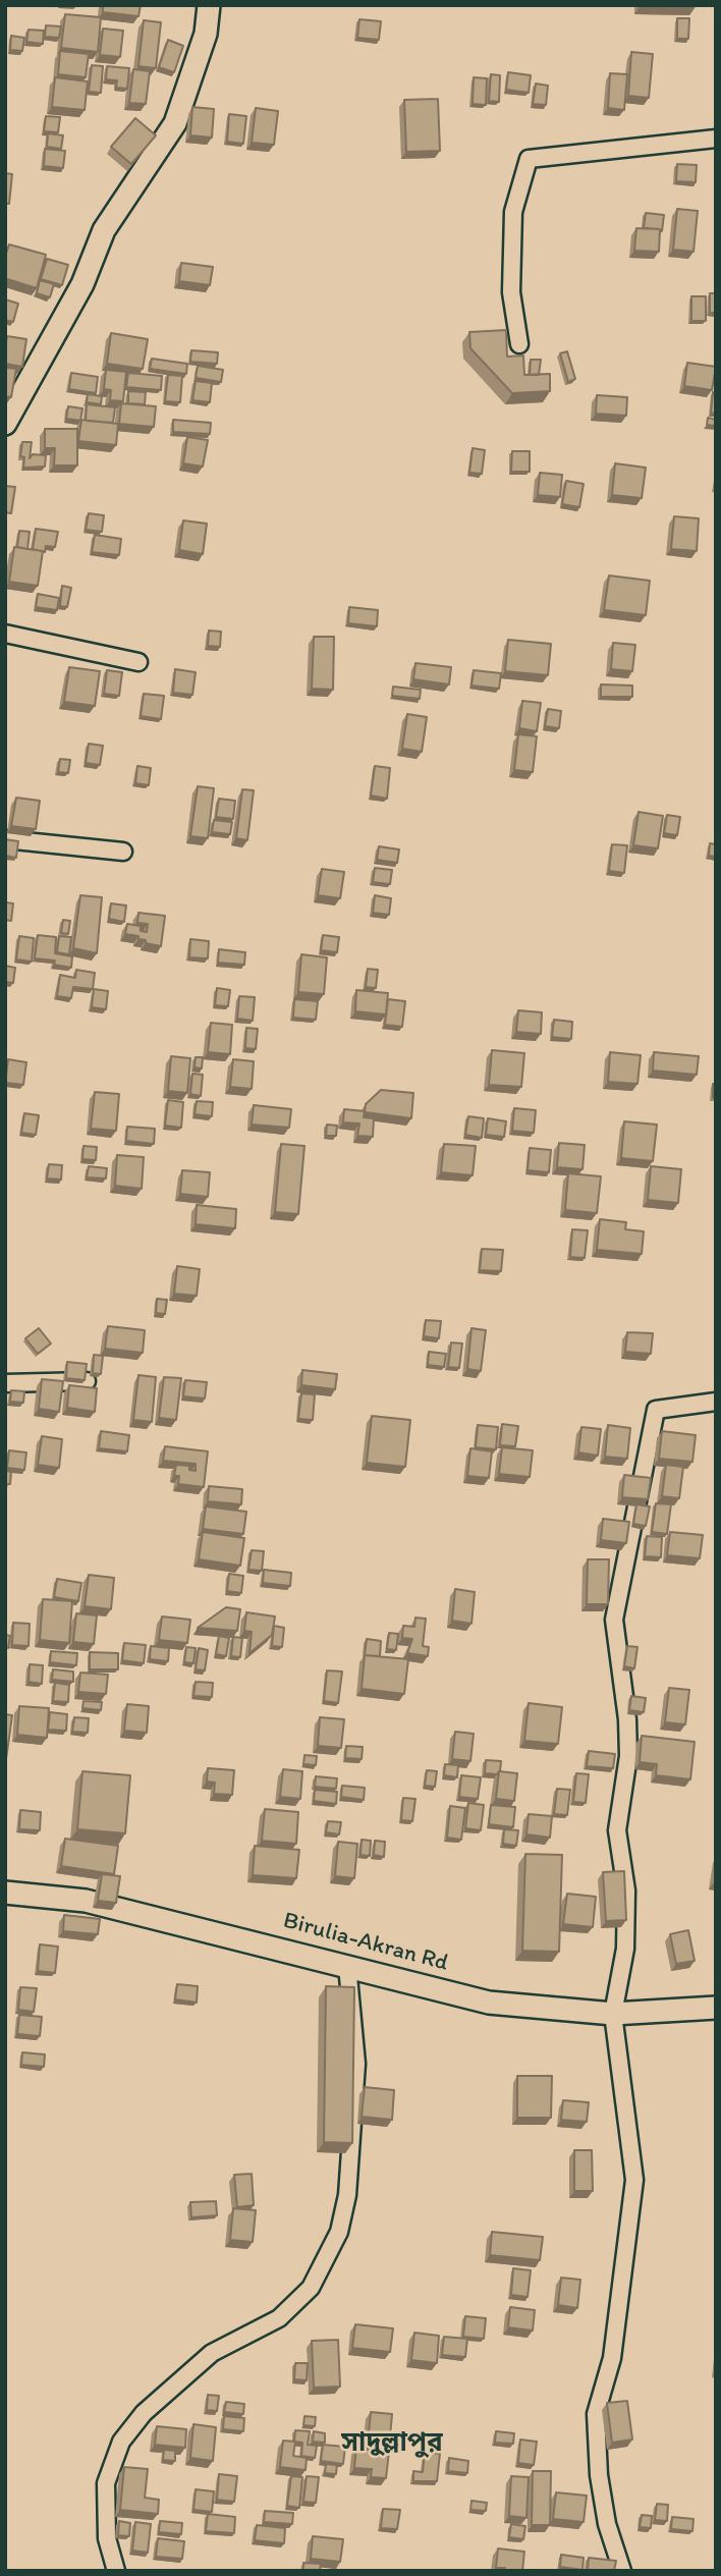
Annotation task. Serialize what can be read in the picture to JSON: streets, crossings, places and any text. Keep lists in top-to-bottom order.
{
  "streets": {
    "street": ["Birulia-Akran Rd"]
  },
  "districts": ["সাদুল্লাপুর"]
}
